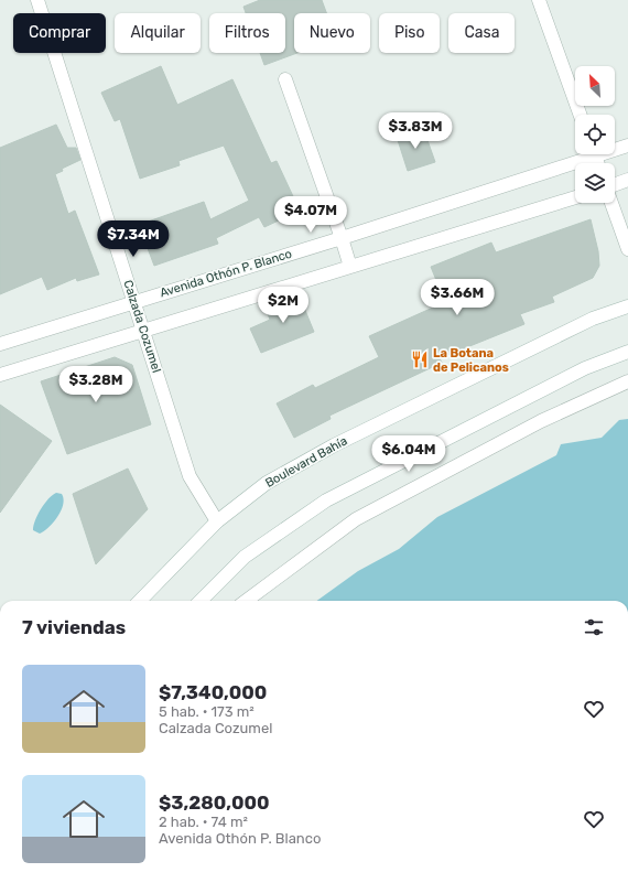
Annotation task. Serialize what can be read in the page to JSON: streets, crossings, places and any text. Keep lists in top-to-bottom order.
{
  "streets": {
    "street": ["Avenida Othón P. Blanco", "Calzada Cozumel", "Boulevard Bahía"]
  },
  "crossings": [
    ["Avenida Othón P. Blanco", "Calzada Cozumel"],
    ["Calzada Cozumel", "Boulevard Bahía"]
  ],
  "places": {
    "restaurant": ["La Botana de Pelicanos"]
  },
  "north": "top left",
  "page": {
    "chip": [
      "Comprar",
      "Alquilar",
      "Filtros",
      "Nuevo",
      "Piso",
      "Casa"
    ],
    "price": [
      "$3.83M",
      "$4.07M",
      "$7.34M",
      "$3.66M",
      "$2M",
      "$3.28M",
      "$6.04M"
    ],
    "heading": "7 viviendas",
    "list": [
      {
        "name": "$7,340,000",
        "note": "5 hab. · 173 m² · Calzada Cozumel"
      },
      {
        "name": "$3,280,000",
        "note": "2 hab. · 74 m² · Avenida Othón P. Blanco"
      }
    ]
  }
}
